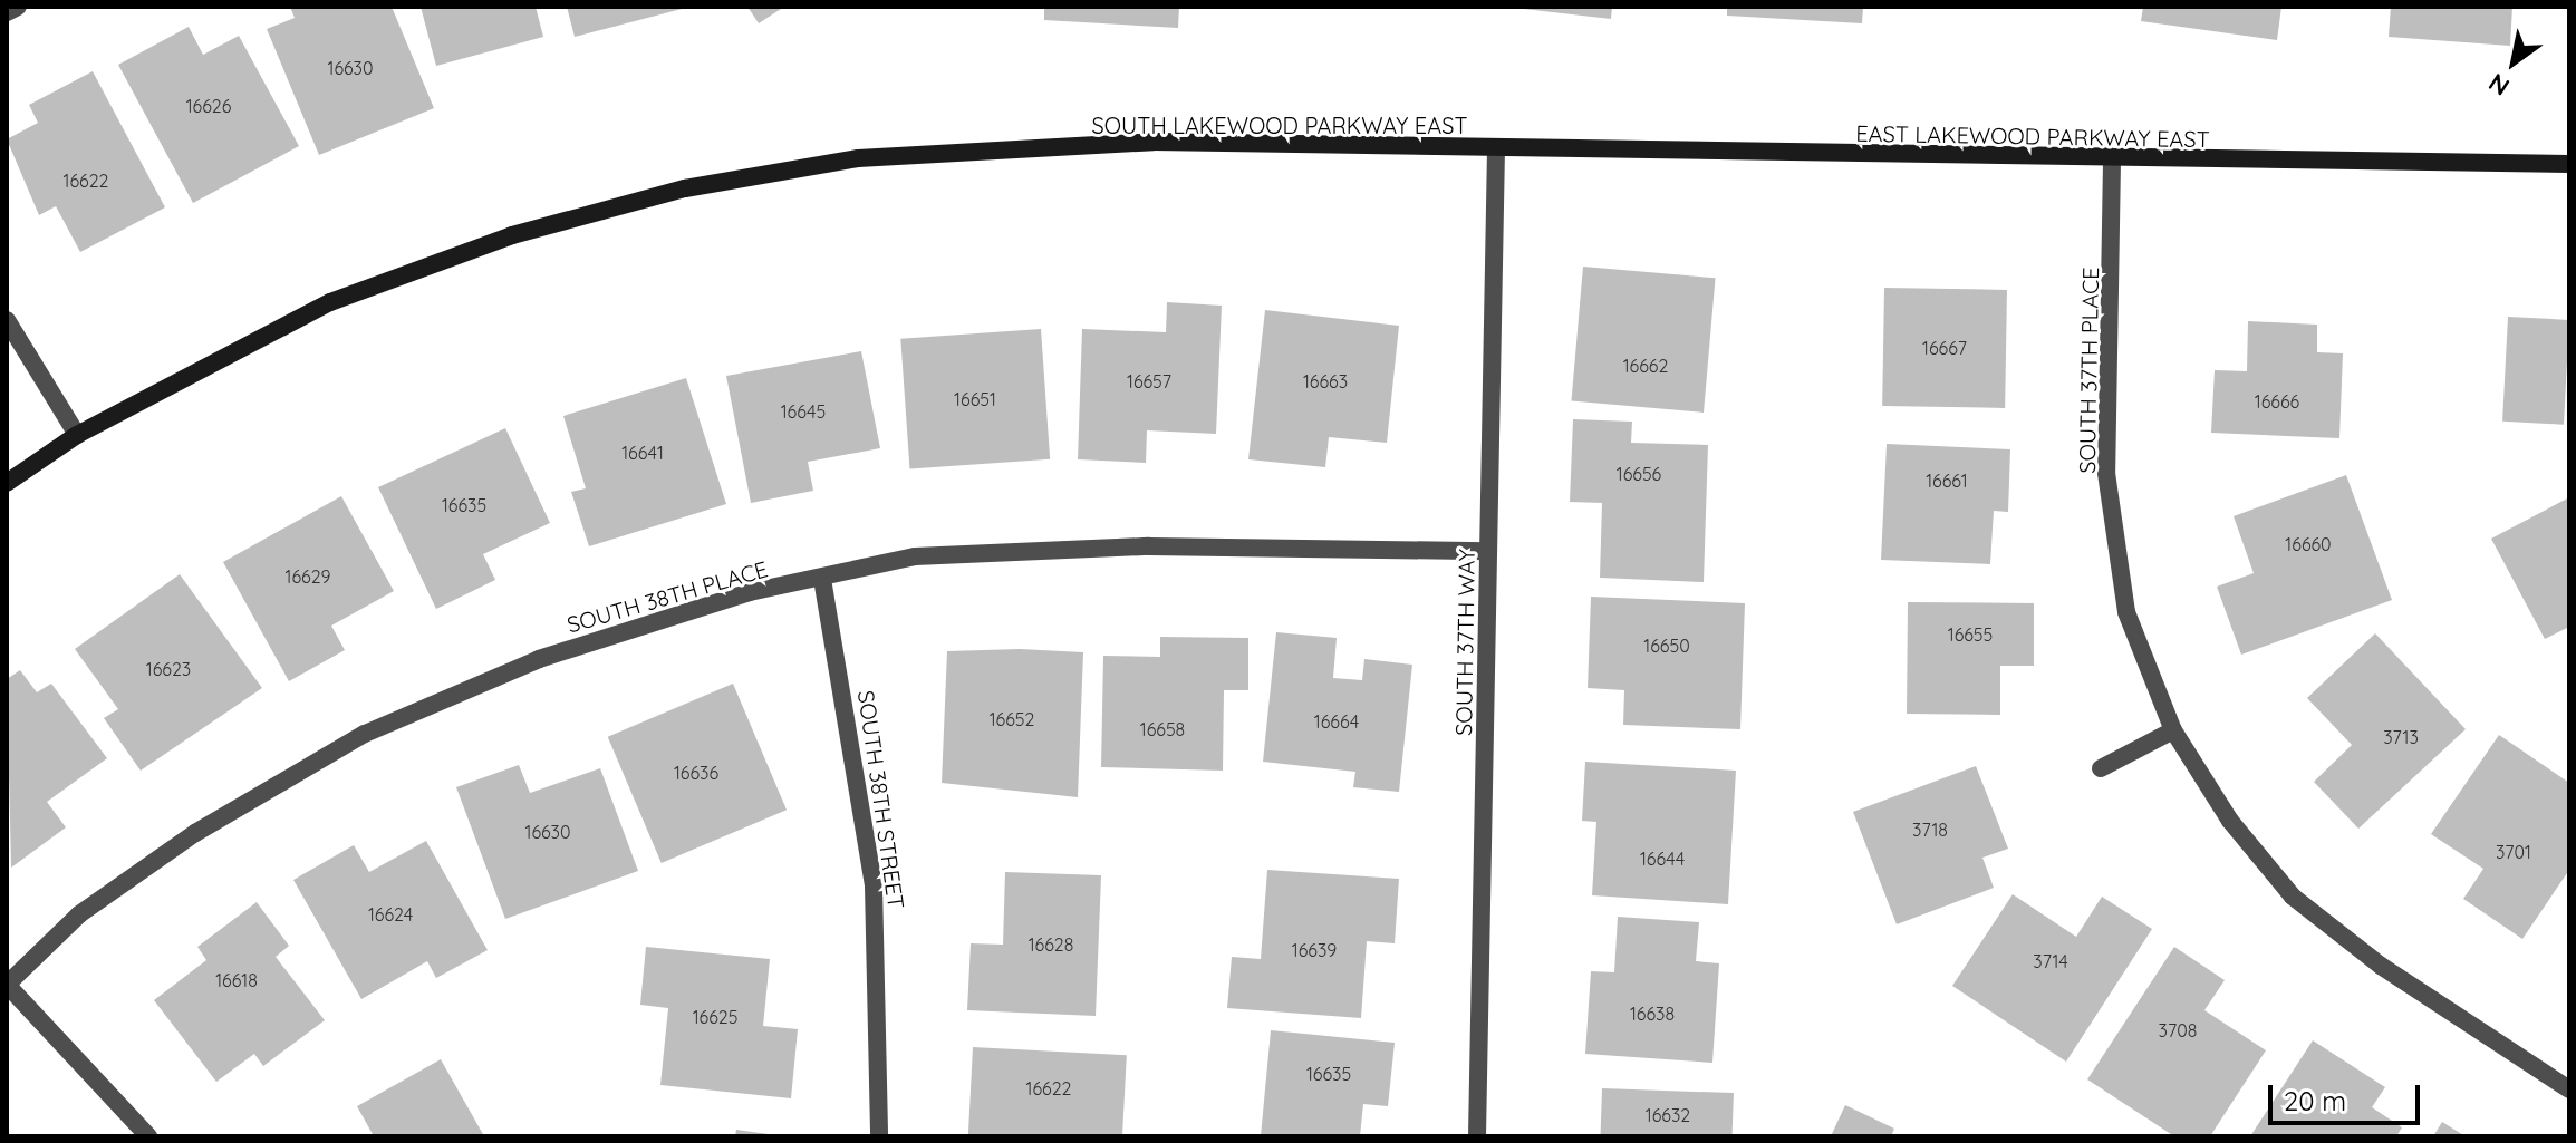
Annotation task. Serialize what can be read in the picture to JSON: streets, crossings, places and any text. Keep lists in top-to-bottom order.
{
  "streets": {
    "street": [
      "SOUTH LAKEWOOD PARKWAY EAST",
      "EAST LAKEWOOD PARKWAY EAST",
      "SOUTH 37TH PLACE",
      "SOUTH 38TH PLACE",
      "SOUTH 37TH WAY",
      "SOUTH 38TH STREET"
    ]
  },
  "crossings": [
    ["SOUTH LAKEWOOD PARKWAY EAST", "EAST LAKEWOOD PARKWAY EAST"],
    ["SOUTH LAKEWOOD PARKWAY EAST", "SOUTH 37TH WAY"],
    ["EAST LAKEWOOD PARKWAY EAST", "SOUTH 37TH PLACE"],
    ["EAST LAKEWOOD PARKWAY EAST", "SOUTH 37TH WAY"],
    ["SOUTH 38TH PLACE", "SOUTH 37TH WAY"],
    ["SOUTH 38TH PLACE", "SOUTH 38TH STREET"]
  ],
  "house_numbers": [
    "16630",
    "16626",
    "16622",
    "16667",
    "16662",
    "16657",
    "16663",
    "16651",
    "16666",
    "16645",
    "16641",
    "16656",
    "16661",
    "16635",
    "16660",
    "16629",
    "16655",
    "16650",
    "16623",
    "16652",
    "16664",
    "16658",
    "3713",
    "16636",
    "3718",
    "16630",
    "3701",
    "16644",
    "16624",
    "16628",
    "16639",
    "3714",
    "16618",
    "16638",
    "16625",
    "3708",
    "16635",
    "16622",
    "16632"
  ],
  "scale_bar": "20 m",
  "north": "bottom left"
}
